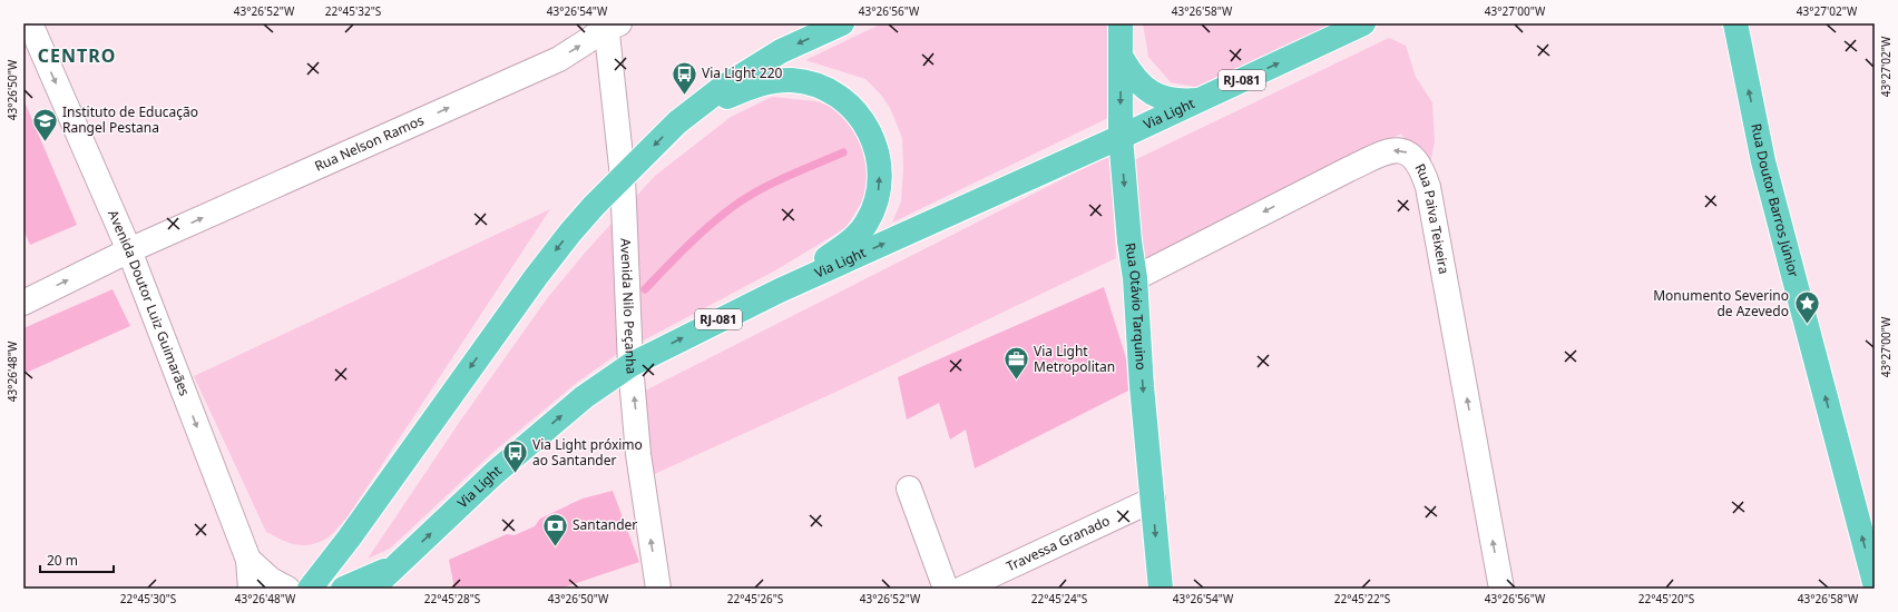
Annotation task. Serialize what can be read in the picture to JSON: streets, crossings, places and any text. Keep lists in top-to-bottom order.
{
  "streets": {
    "main road": [
      "RJ-081",
      "Via Light",
      "Rua Doutor Barros Júnior",
      "Rua Otávio Tarquino"
    ],
    "street": [
      "Rua Nelson Ramos",
      "Rua Paiva Teixeira",
      "Avenida Doutor Luiz Guimarães",
      "Avenida Nilo Peçanha",
      "Travessa Granado"
    ]
  },
  "crossings": [
    ["Via Light", "Avenida Nilo Peçanha"],
    ["Via Light", "Rua Otávio Tarquino"],
    ["Rua Nelson Ramos", "Avenida Doutor Luiz Guimarães"],
    ["Rua Nelson Ramos", "Avenida Nilo Peçanha"],
    ["Rua Paiva Teixeira", "Rua Otávio Tarquino"],
    ["Rua Otávio Tarquino", "Travessa Granado"]
  ],
  "one_way": [
    "Rua Nelson Ramos",
    "Rua Doutor Barros Júnior",
    "Avenida Doutor Luiz Guimarães",
    "Avenida Nilo Peçanha",
    "Rua Otávio Tarquino"
  ],
  "districts": ["CENTRO"],
  "places": {
    "bus stop": ["Via Light 220", "Via Light próximo ao Santander"],
    "school or university": ["Instituto de Educação Rangel Pestana"],
    "place": ["Monumento Severino de Azevedo"],
    "office": ["Via Light Metropolitan"],
    "bank": ["Santander"]
  },
  "scale_bar": "20 m",
  "coordinates": [
    "43°26'52\"W",
    "22°45'32\"S",
    "43°26'54\"W",
    "43°26'56\"W",
    "43°26'58\"W",
    "43°27'00\"W",
    "43°27'02\"W",
    "43°26'50\"W",
    "43°26'48\"W",
    "22°45'30\"S",
    "22°45'28\"S",
    "22°45'26\"S",
    "22°45'24\"S",
    "22°45'22\"S",
    "22°45'20\"S"
  ]
}
